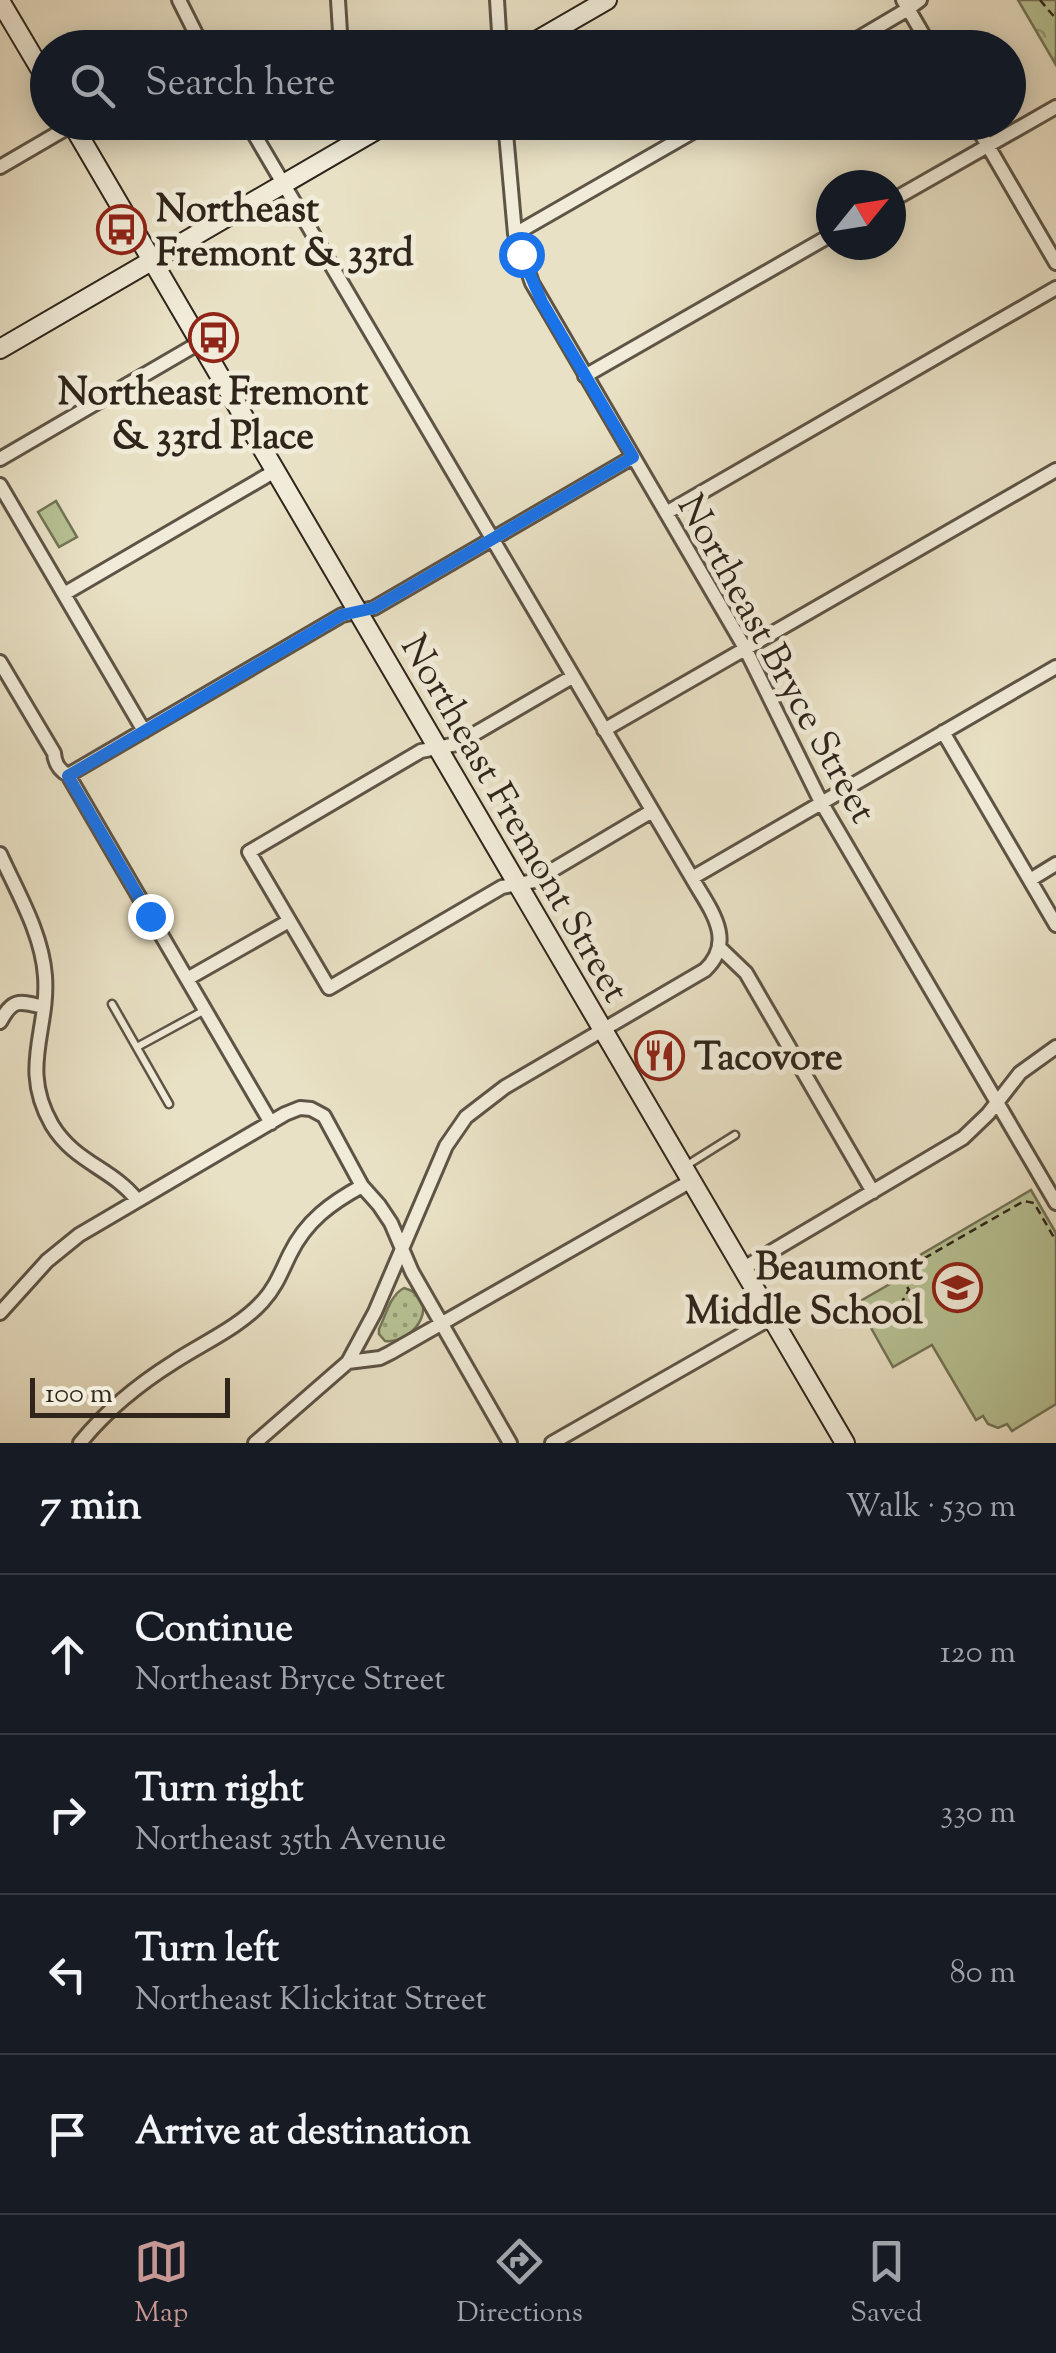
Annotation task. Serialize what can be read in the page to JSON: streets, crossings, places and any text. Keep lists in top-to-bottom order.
{
  "streets": {
    "main road": ["Northeast Fremont Street"],
    "street": ["Northeast Bryce Street"]
  },
  "places": {
    "bus stop": ["Northeast Fremont & 33rd", "Northeast Fremont & 33rd Place"],
    "restaurant": ["Tacovore"],
    "school or university": ["Beaumont Middle School"]
  },
  "scale_bar": "100 m",
  "north": "top right",
  "page": {
    "search": "Search here",
    "scale": "100 m",
    "heading": ["7 min", "Walk · 530 m"],
    "list": [
      ["Continue", "Northeast Bryce Street", "120 m"],
      ["Turn right", "Northeast 35th Avenue", "330 m"],
      ["Turn left", "Northeast Klickitat Street", "80 m"],
      "Arrive at destination"
    ],
    "nav": ["Map", "Directions", "Saved"]
  }
}
